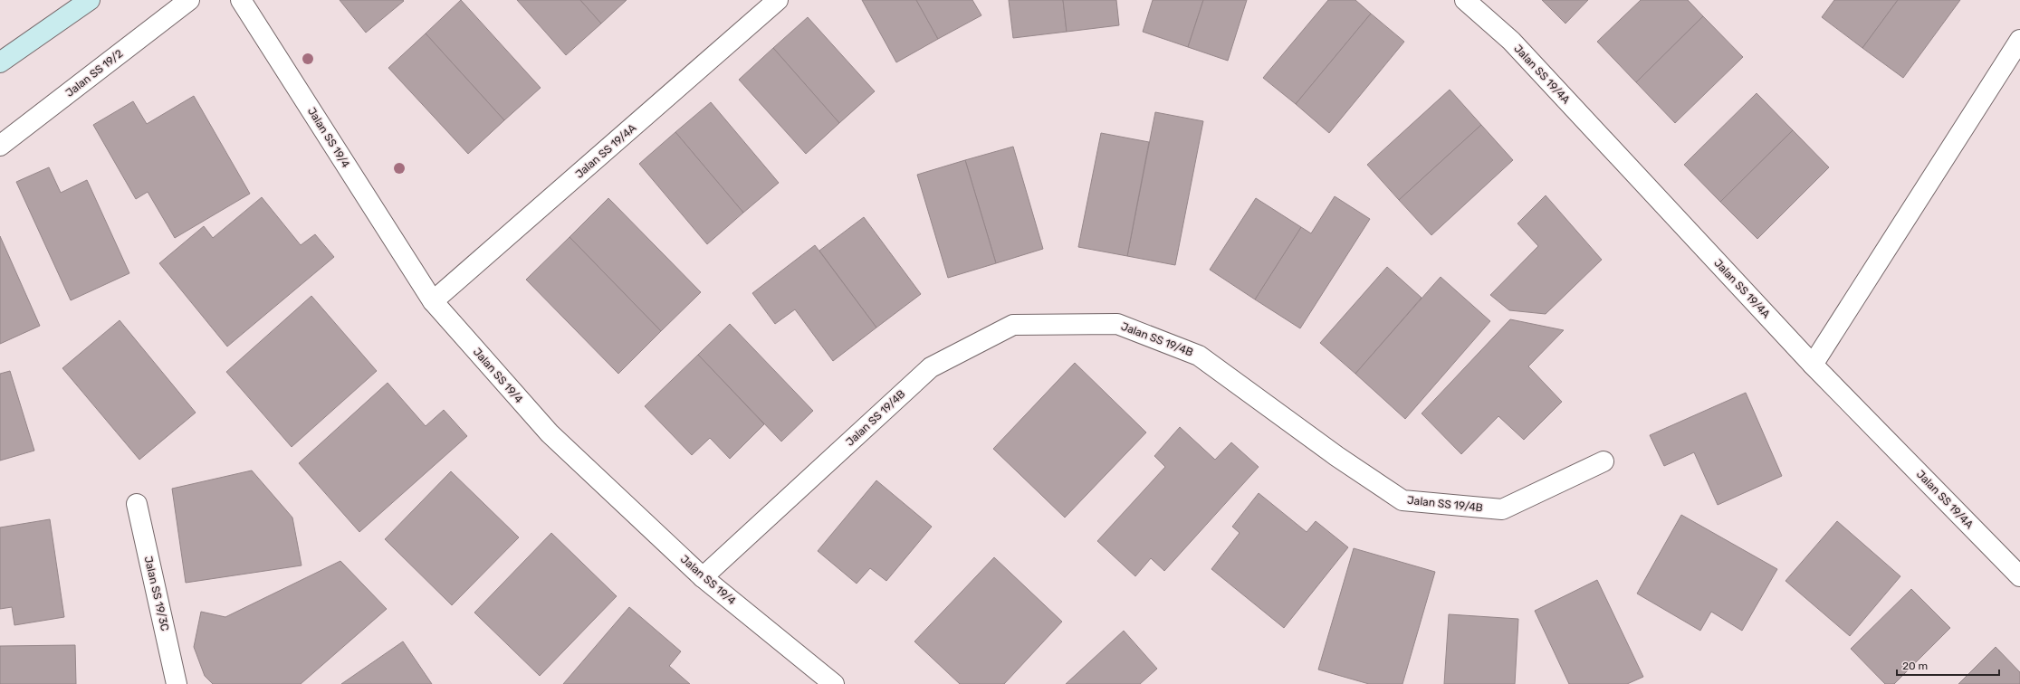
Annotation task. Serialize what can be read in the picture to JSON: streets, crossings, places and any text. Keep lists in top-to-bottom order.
{
  "streets": {
    "street": [
      "Jalan SS 19/2",
      "Jalan SS 19/4A",
      "Jalan SS 19/4",
      "Jalan SS 19/4B",
      "Jalan SS 19/3C"
    ]
  },
  "crossings": [
    ["Jalan SS 19/4A", "Jalan SS 19/4"],
    ["Jalan SS 19/4", "Jalan SS 19/4B"]
  ],
  "scale_bar": "20 m"
}
